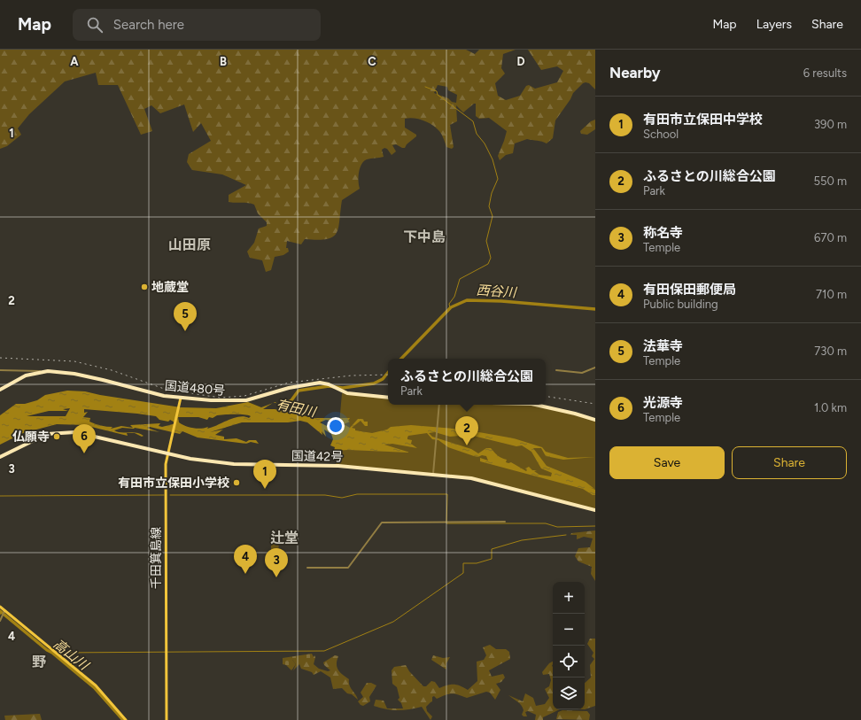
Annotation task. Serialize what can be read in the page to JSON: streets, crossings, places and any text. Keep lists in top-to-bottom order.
{
  "streets": {
    "highway": ["国道480号", "国道42号"],
    "main road": ["千田箕島線"]
  },
  "crossings": [
    ["国道480号", "千田箕島線"],
    ["国道42号", "千田箕島線"]
  ],
  "districts": [
    "下中島",
    "山田原",
    "辻堂",
    "野"
  ],
  "water": ["西谷川", "有田川", "高山川"],
  "places": ["地蔵堂", "仏願寺", "有田市立保田小学校"],
  "page": {
    "header": "Map",
    "search": "Search here",
    "nav": ["Map", "Layers", "Share"],
    "heading": ["Nearby", "6 results"],
    "list": [
      {
        "mark": "1",
        "name": "有田市立保田中学校",
        "note": "School",
        "value": "390 m"
      },
      {
        "mark": "2",
        "name": "ふるさとの川総合公園",
        "note": "Park",
        "value": "550 m"
      },
      {
        "mark": "3",
        "name": "称名寺",
        "note": "Temple",
        "value": "670 m"
      },
      {
        "mark": "4",
        "name": "有田保田郵便局",
        "note": "Public building",
        "value": "710 m"
      },
      {
        "mark": "5",
        "name": "法華寺",
        "note": "Temple",
        "value": "730 m"
      },
      {
        "mark": "6",
        "name": "光源寺",
        "note": "Temple",
        "value": "1.0 km"
      }
    ],
    "pins": [
      "5",
      "2",
      "6",
      "1",
      "4",
      "3"
    ],
    "popup": ["ふるさとの川総合公園", "Park"],
    "buttons": ["Save", "Share"],
    "map_buttons": ["+", "−"]
  },
  "grid": {
    "columns": [
      "A",
      "B",
      "C",
      "D"
    ],
    "rows": [
      "1",
      "2",
      "3",
      "4"
    ]
  }
}
